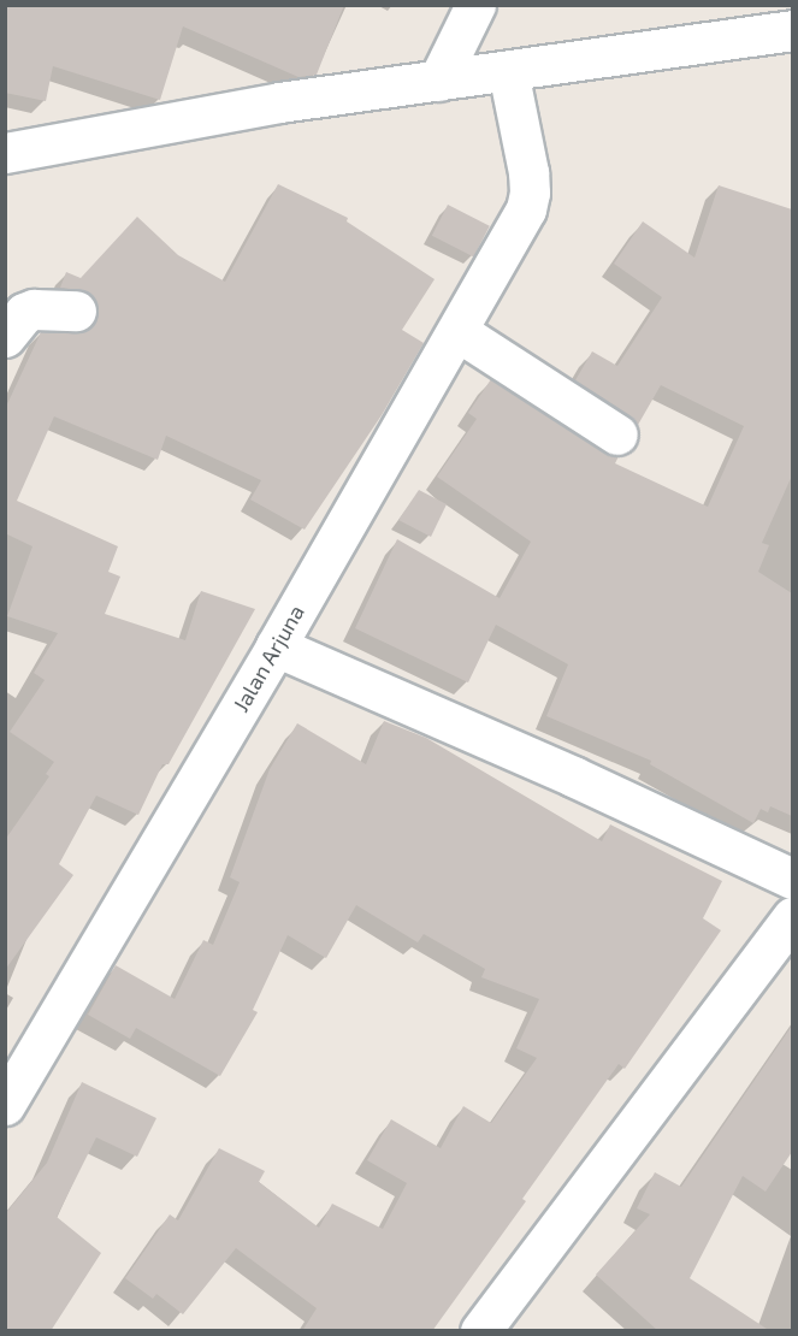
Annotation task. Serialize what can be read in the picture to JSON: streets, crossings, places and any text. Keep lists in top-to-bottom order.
{
  "streets": {
    "street": ["Jalan Arjuna"]
  }
}
